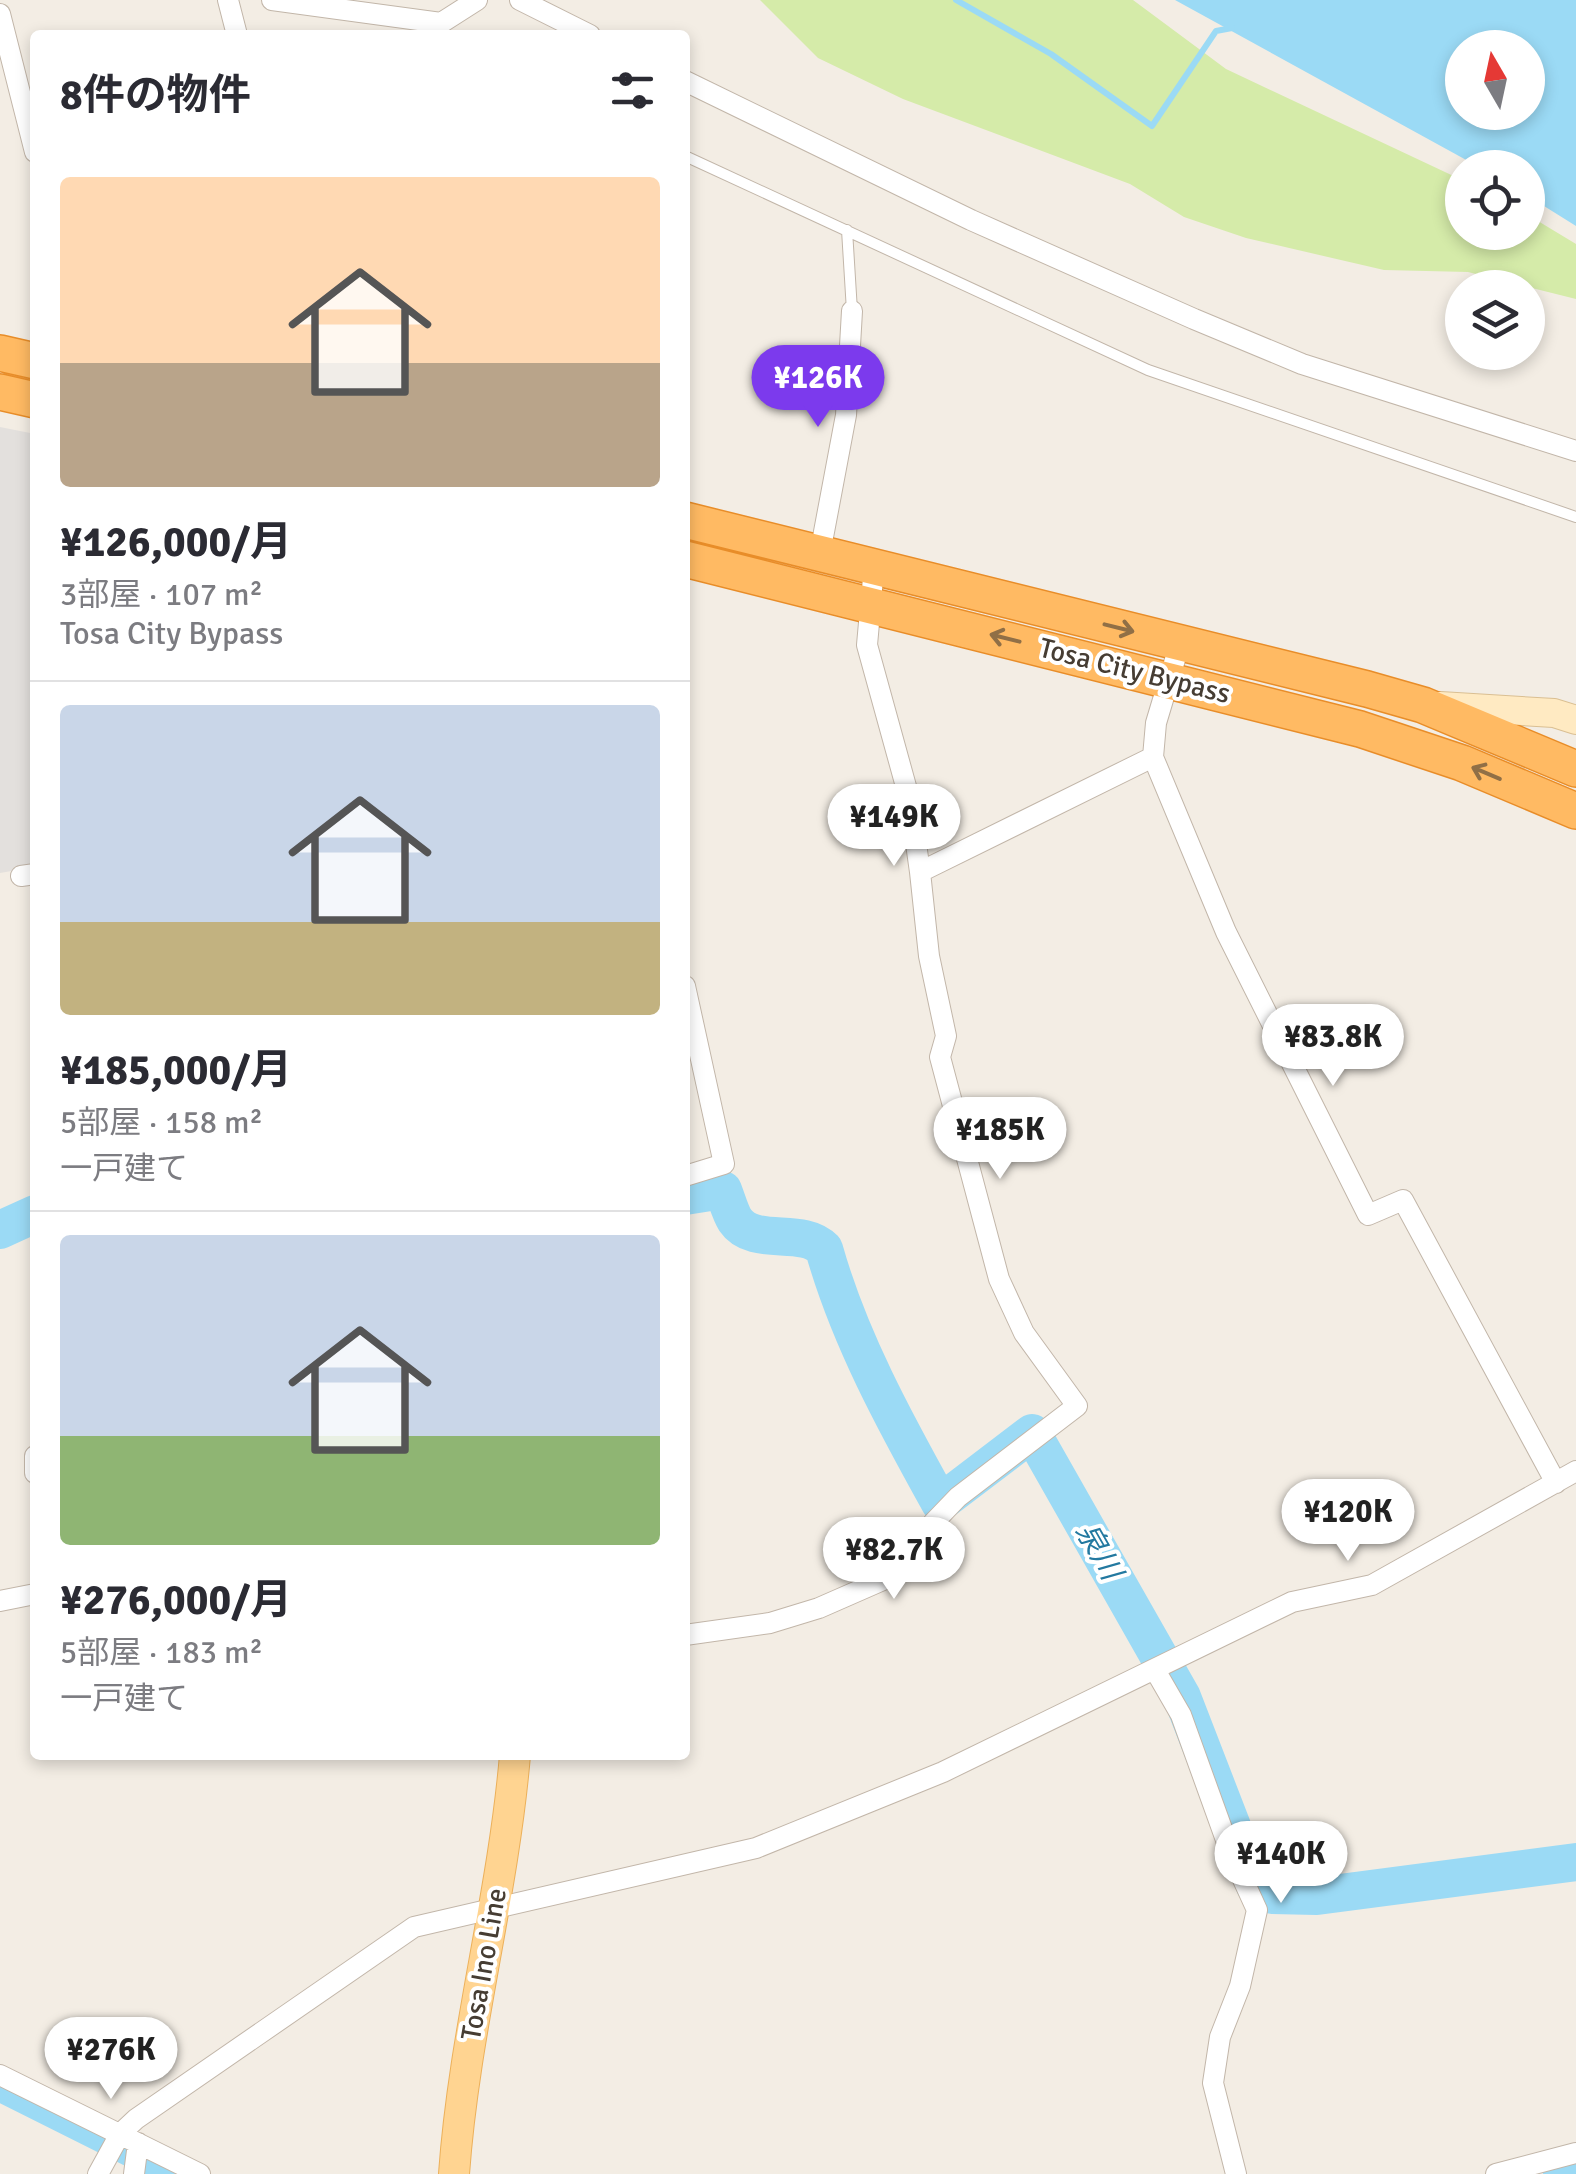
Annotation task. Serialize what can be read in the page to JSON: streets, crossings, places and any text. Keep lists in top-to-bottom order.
{
  "streets": {
    "highway": ["Tosa City Bypass"],
    "main road": ["Tosa Ino Line"]
  },
  "water": ["泉川"],
  "north": "top",
  "page": {
    "heading": "8件の物件",
    "list": [
      {
        "name": "¥126,000/月",
        "note": "3部屋 · 107 m² · Tosa City Bypass"
      },
      {
        "name": "¥185,000/月",
        "note": "5部屋 · 158 m² · 一戸建て"
      },
      {
        "name": "¥276,000/月",
        "note": "5部屋 · 183 m² · 一戸建て"
      }
    ],
    "price": [
      "¥126K",
      "¥149K",
      "¥83.8K",
      "¥185K",
      "¥120K",
      "¥82.7K",
      "¥140K",
      "¥276K"
    ]
  }
}
